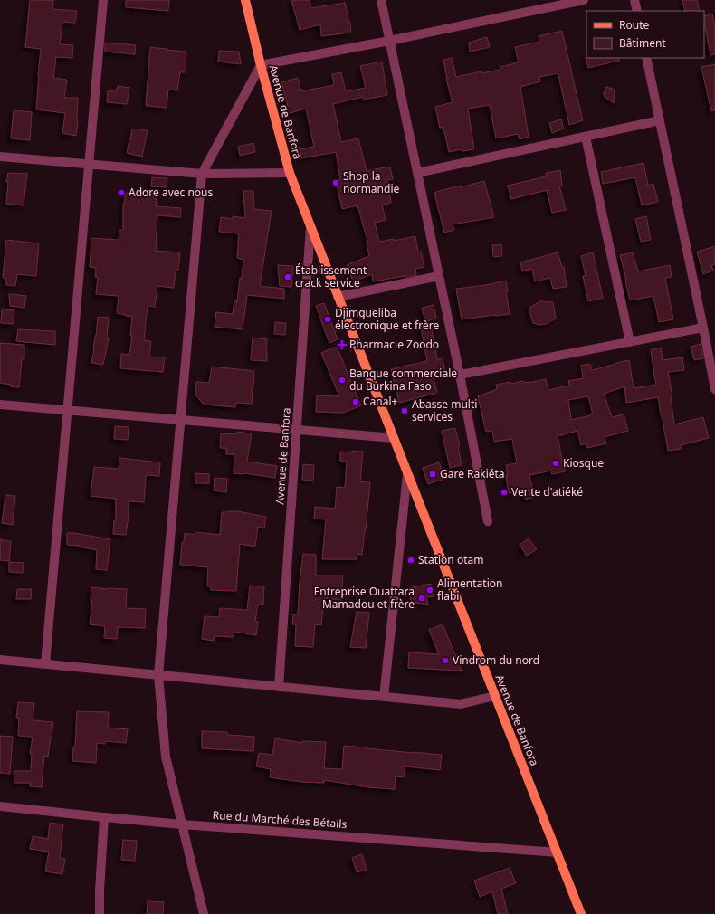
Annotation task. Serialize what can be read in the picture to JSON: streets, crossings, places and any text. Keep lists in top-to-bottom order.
{
  "streets": {
    "main road": ["Avenue de Banfora"],
    "street": ["Rue du Marché des Bétails"]
  },
  "crossings": [
    ["Avenue de Banfora", "Rue du Marché des Bétails"]
  ],
  "places": {
    "other": [
      "Shop la normandie",
      "Adore avec nous",
      "Établissement crack service",
      "Djimgueliba électronique et frère",
      "Banque commerciale du Burkina Faso",
      "Canal+",
      "Abasse multi services",
      "Kiosque",
      "Vente d'atiéké",
      "Station otam",
      "Alimentation flabi",
      "Entreprise Ouattara Mamadou et frère",
      "Vindrom du nord"
    ],
    "health": ["Pharmacie Zoodo"],
    "transit": ["Gare Rakiéta"]
  },
  "legend": ["Route", "Bâtiment"]
}
